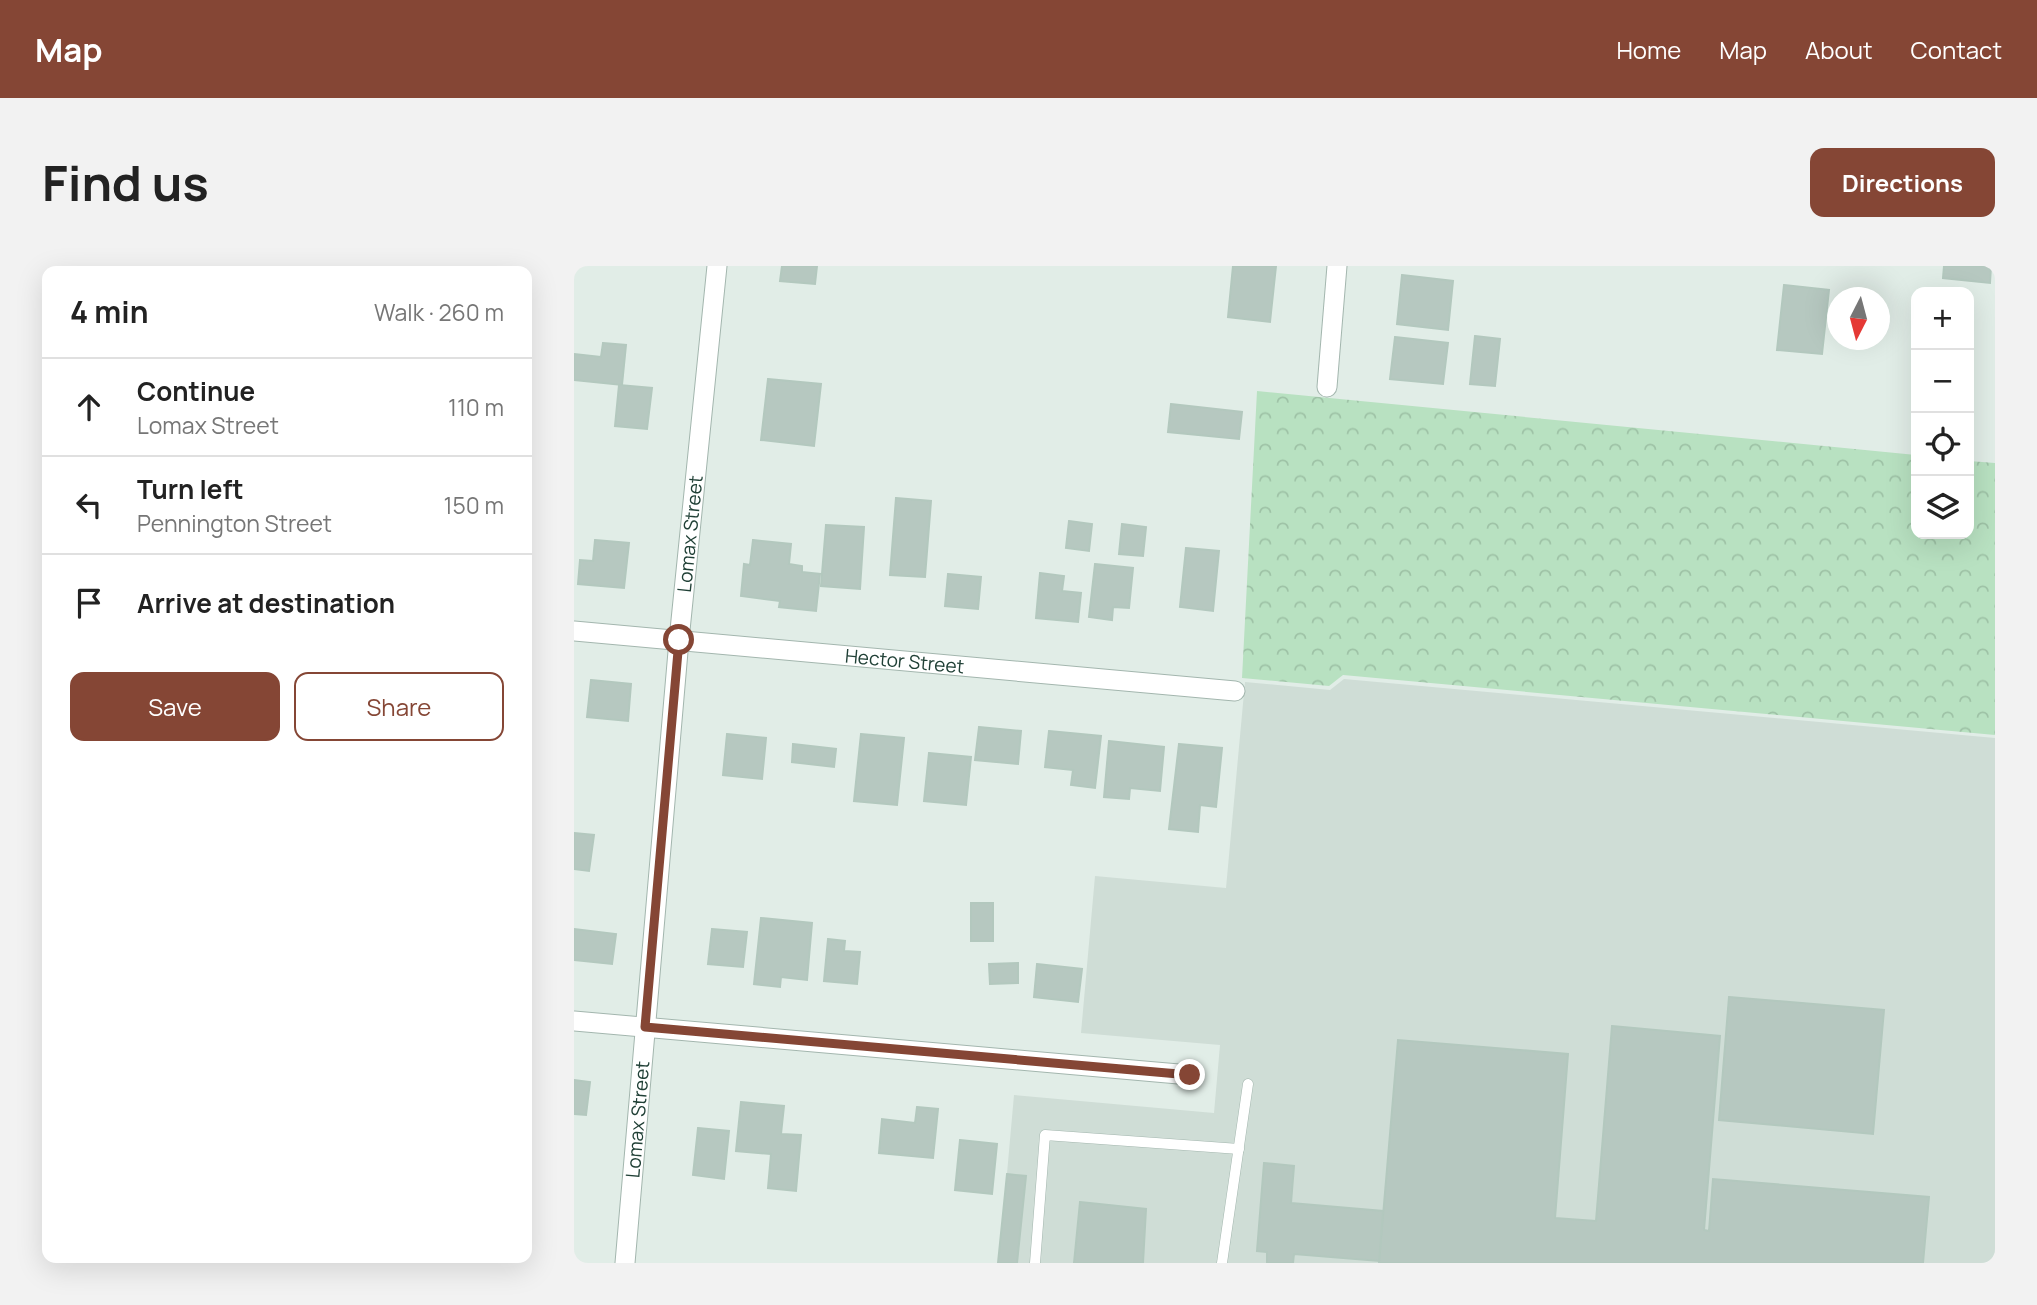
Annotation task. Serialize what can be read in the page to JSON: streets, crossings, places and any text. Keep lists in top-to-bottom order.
{
  "streets": {
    "street": ["Lomax Street", "Hector Street"]
  },
  "crossings": [
    ["Lomax Street", "Hector Street"]
  ],
  "north": "bottom",
  "page": {
    "header": "Map",
    "nav": [
      "Home",
      "Map",
      "About",
      "Contact"
    ],
    "buttons": [
      "Directions",
      ["Save", "Share"]
    ],
    "title": "Find us",
    "heading": ["4 min", "Walk · 260 m"],
    "map_buttons": ["+", "−"],
    "list": [
      ["Continue", "Lomax Street", "110 m"],
      ["Turn left", "Pennington Street", "150 m"],
      "Arrive at destination"
    ]
  }
}
